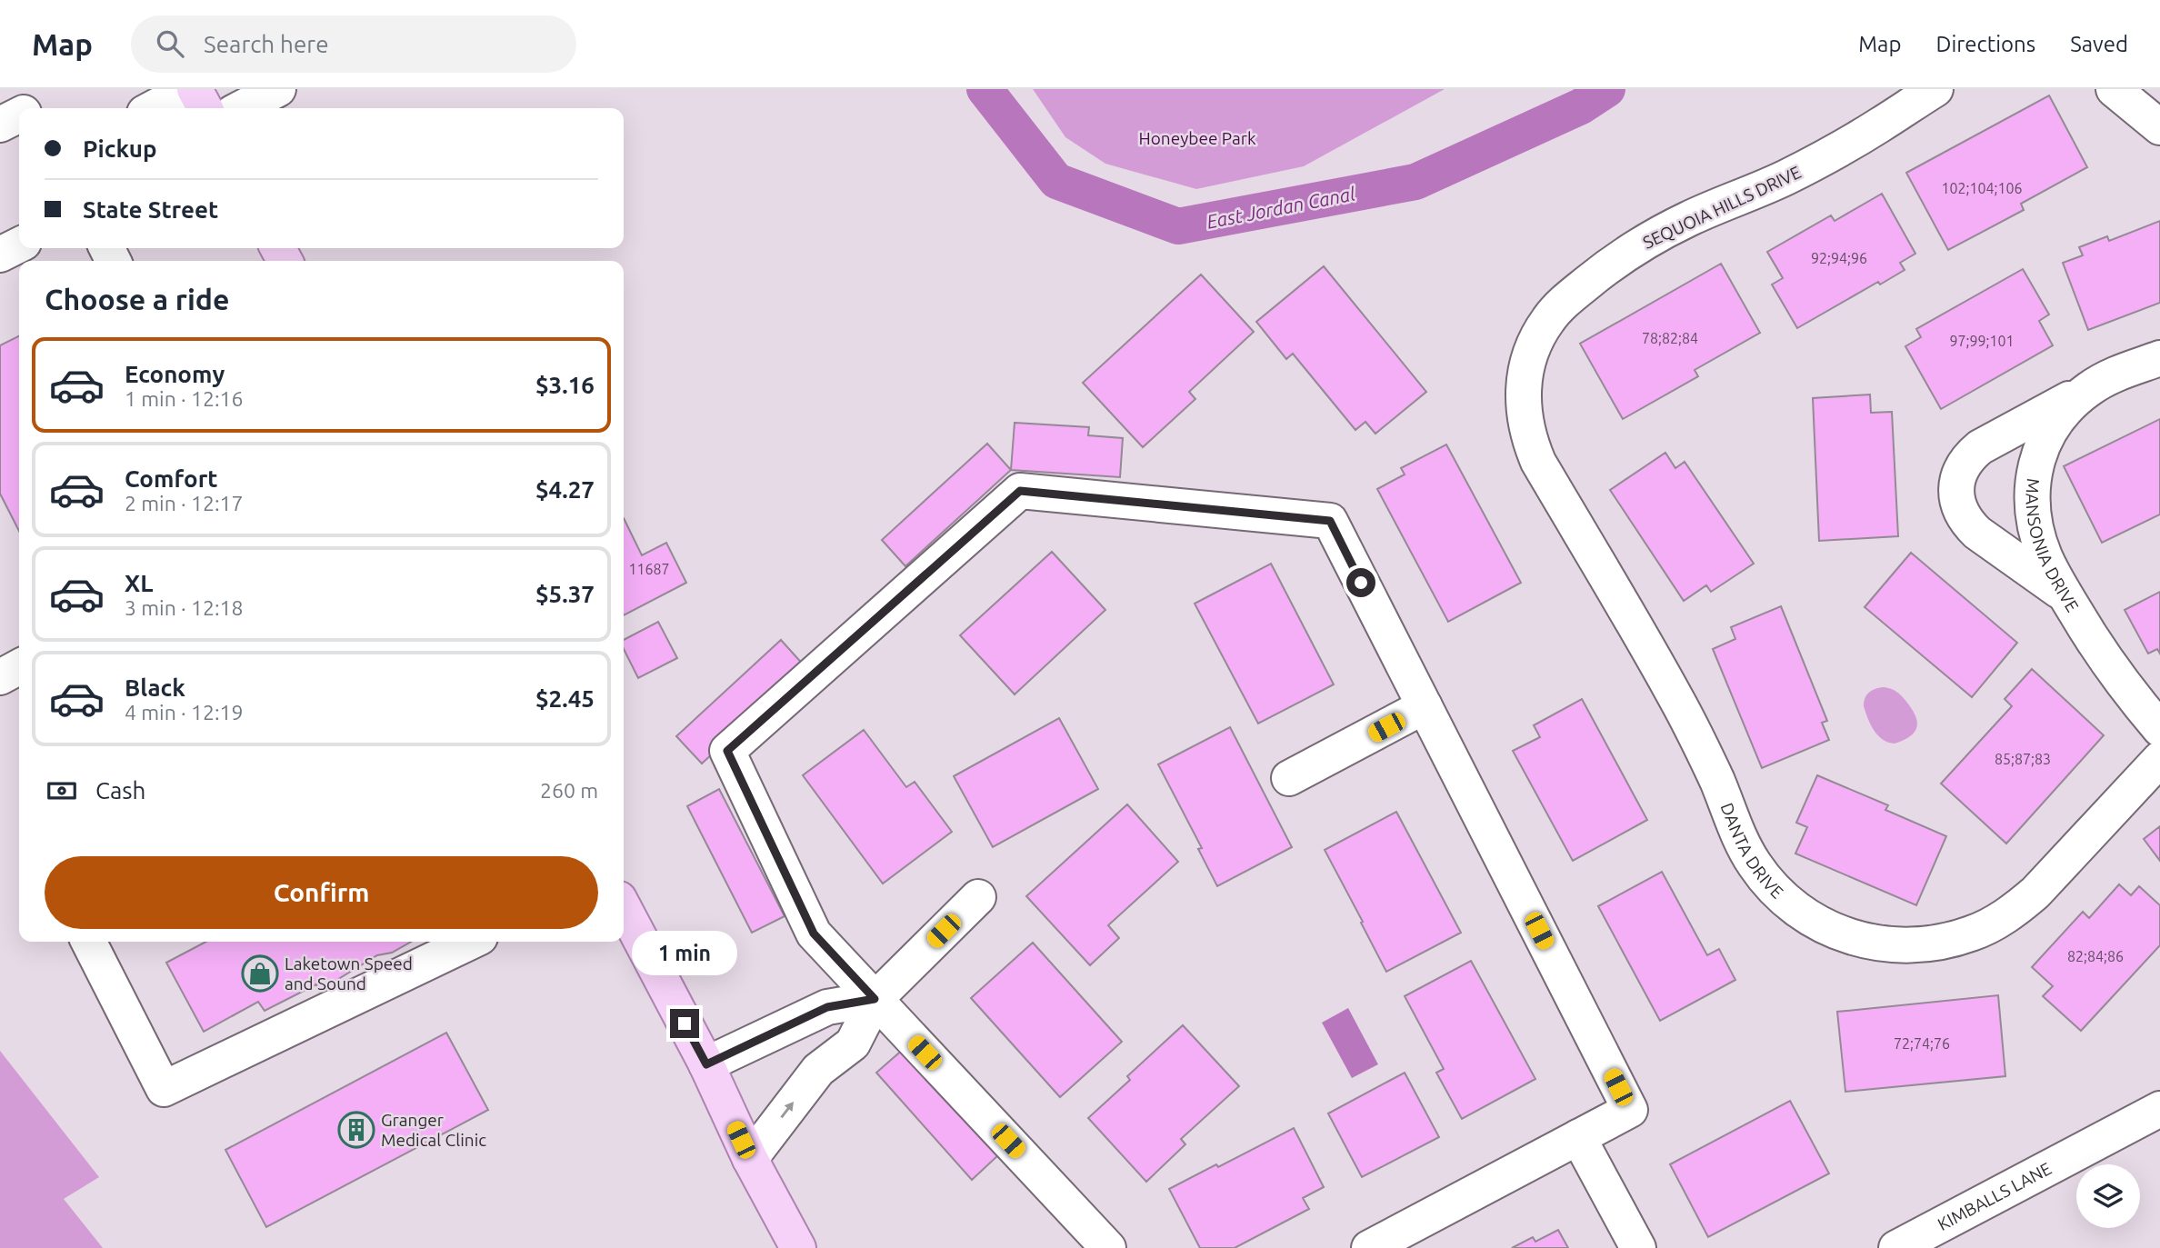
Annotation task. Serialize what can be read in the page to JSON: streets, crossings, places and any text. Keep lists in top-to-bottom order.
{
  "streets": {
    "street": [
      "SEQUOIA HILLS DRIVE",
      "MANSONIA DRIVE",
      "DANTA DRIVE",
      "KIMBALLS LANE"
    ]
  },
  "crossings": [
    ["SEQUOIA HILLS DRIVE", "DANTA DRIVE"]
  ],
  "water": ["East Jordan Canal"],
  "parks": ["Honeybee Park"],
  "places": {
    "shop": ["Laketown Speed and Sound"],
    "building": ["Granger Medical Clinic"]
  },
  "house_numbers": [
    "102;104;106",
    "92;94;96",
    "78;82;84",
    "97;99;101",
    "11687",
    "85;87;83",
    "82;84;86",
    "72;74;76"
  ],
  "page": {
    "header": "Map",
    "search": "Search here",
    "nav": ["Map", "Directions", "Saved"],
    "banner": ["Pickup", "State Street"],
    "heading": "Choose a ride",
    "list": [
      {
        "name": "Economy",
        "note": "1 min · 12:16",
        "value": "$3.16"
      },
      {
        "name": "Comfort",
        "note": "2 min · 12:17",
        "value": "$4.27"
      },
      {
        "name": "XL",
        "note": "3 min · 12:18",
        "value": "$5.37"
      },
      {
        "name": "Black",
        "note": "4 min · 12:19",
        "value": "$2.45"
      }
    ],
    "pay": ["Cash", "260 m"],
    "buttons": "Confirm",
    "bubble": "1 min"
  }
}
